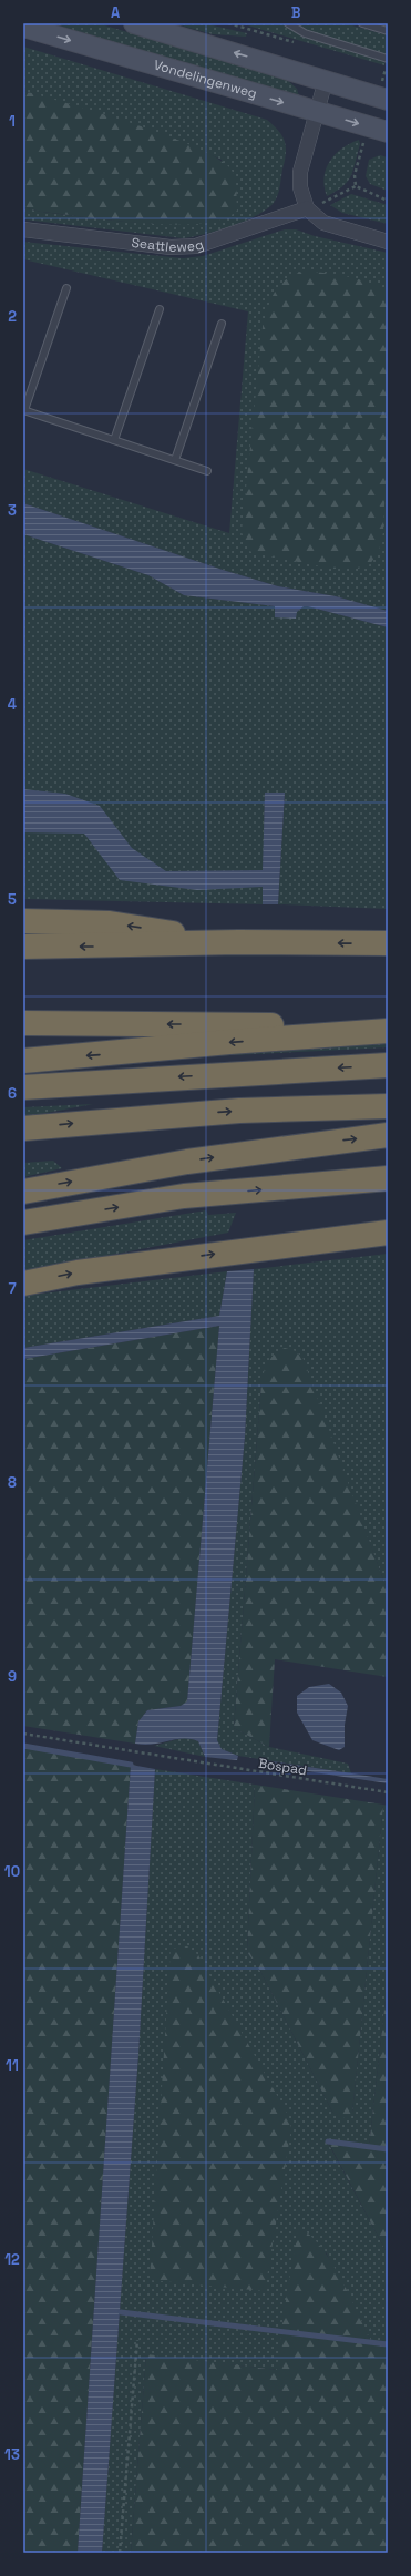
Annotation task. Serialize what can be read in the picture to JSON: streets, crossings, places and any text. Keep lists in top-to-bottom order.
{
  "streets": {
    "main road": ["Vondelingenweg"],
    "street": ["Seattleweg"],
    "path": ["Bospad"]
  },
  "grid": {
    "columns": ["A", "B"],
    "rows": [
      "1",
      "2",
      "3",
      "4",
      "5",
      "6",
      "7",
      "8",
      "9",
      "10",
      "11",
      "12",
      "13"
    ]
  }
}
